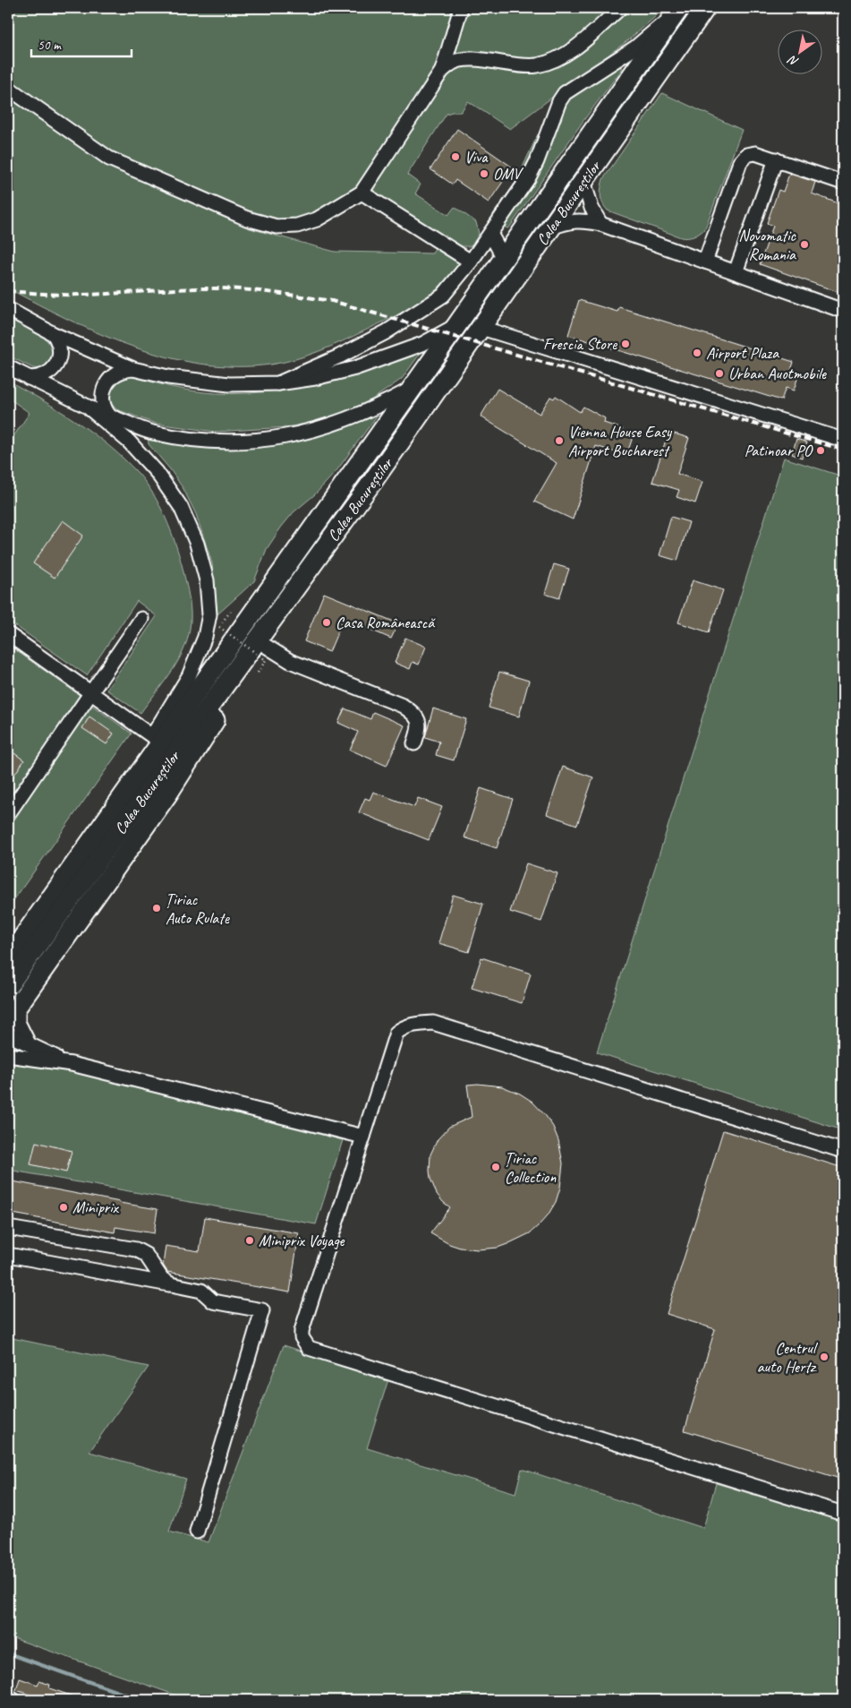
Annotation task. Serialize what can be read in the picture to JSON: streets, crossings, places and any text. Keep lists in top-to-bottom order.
{
  "streets": {
    "highway": ["Calea Bucureștilor"]
  },
  "places": [
    "Viva",
    "OMV",
    "Novomatic Romania",
    "Frescia Store",
    "Airport Plaza",
    "Urban Auotmobile",
    "Vienna House Easy Airport Bucharest",
    "Patinoar PO",
    "Casa Românească",
    "Țiriac Auto Rulate",
    "Țiriac Collection",
    "Miniprix",
    "Miniprix Voyage",
    "Centrul auto Hertz"
  ],
  "scale_bar": "50 m",
  "north": "bottom left"
}
